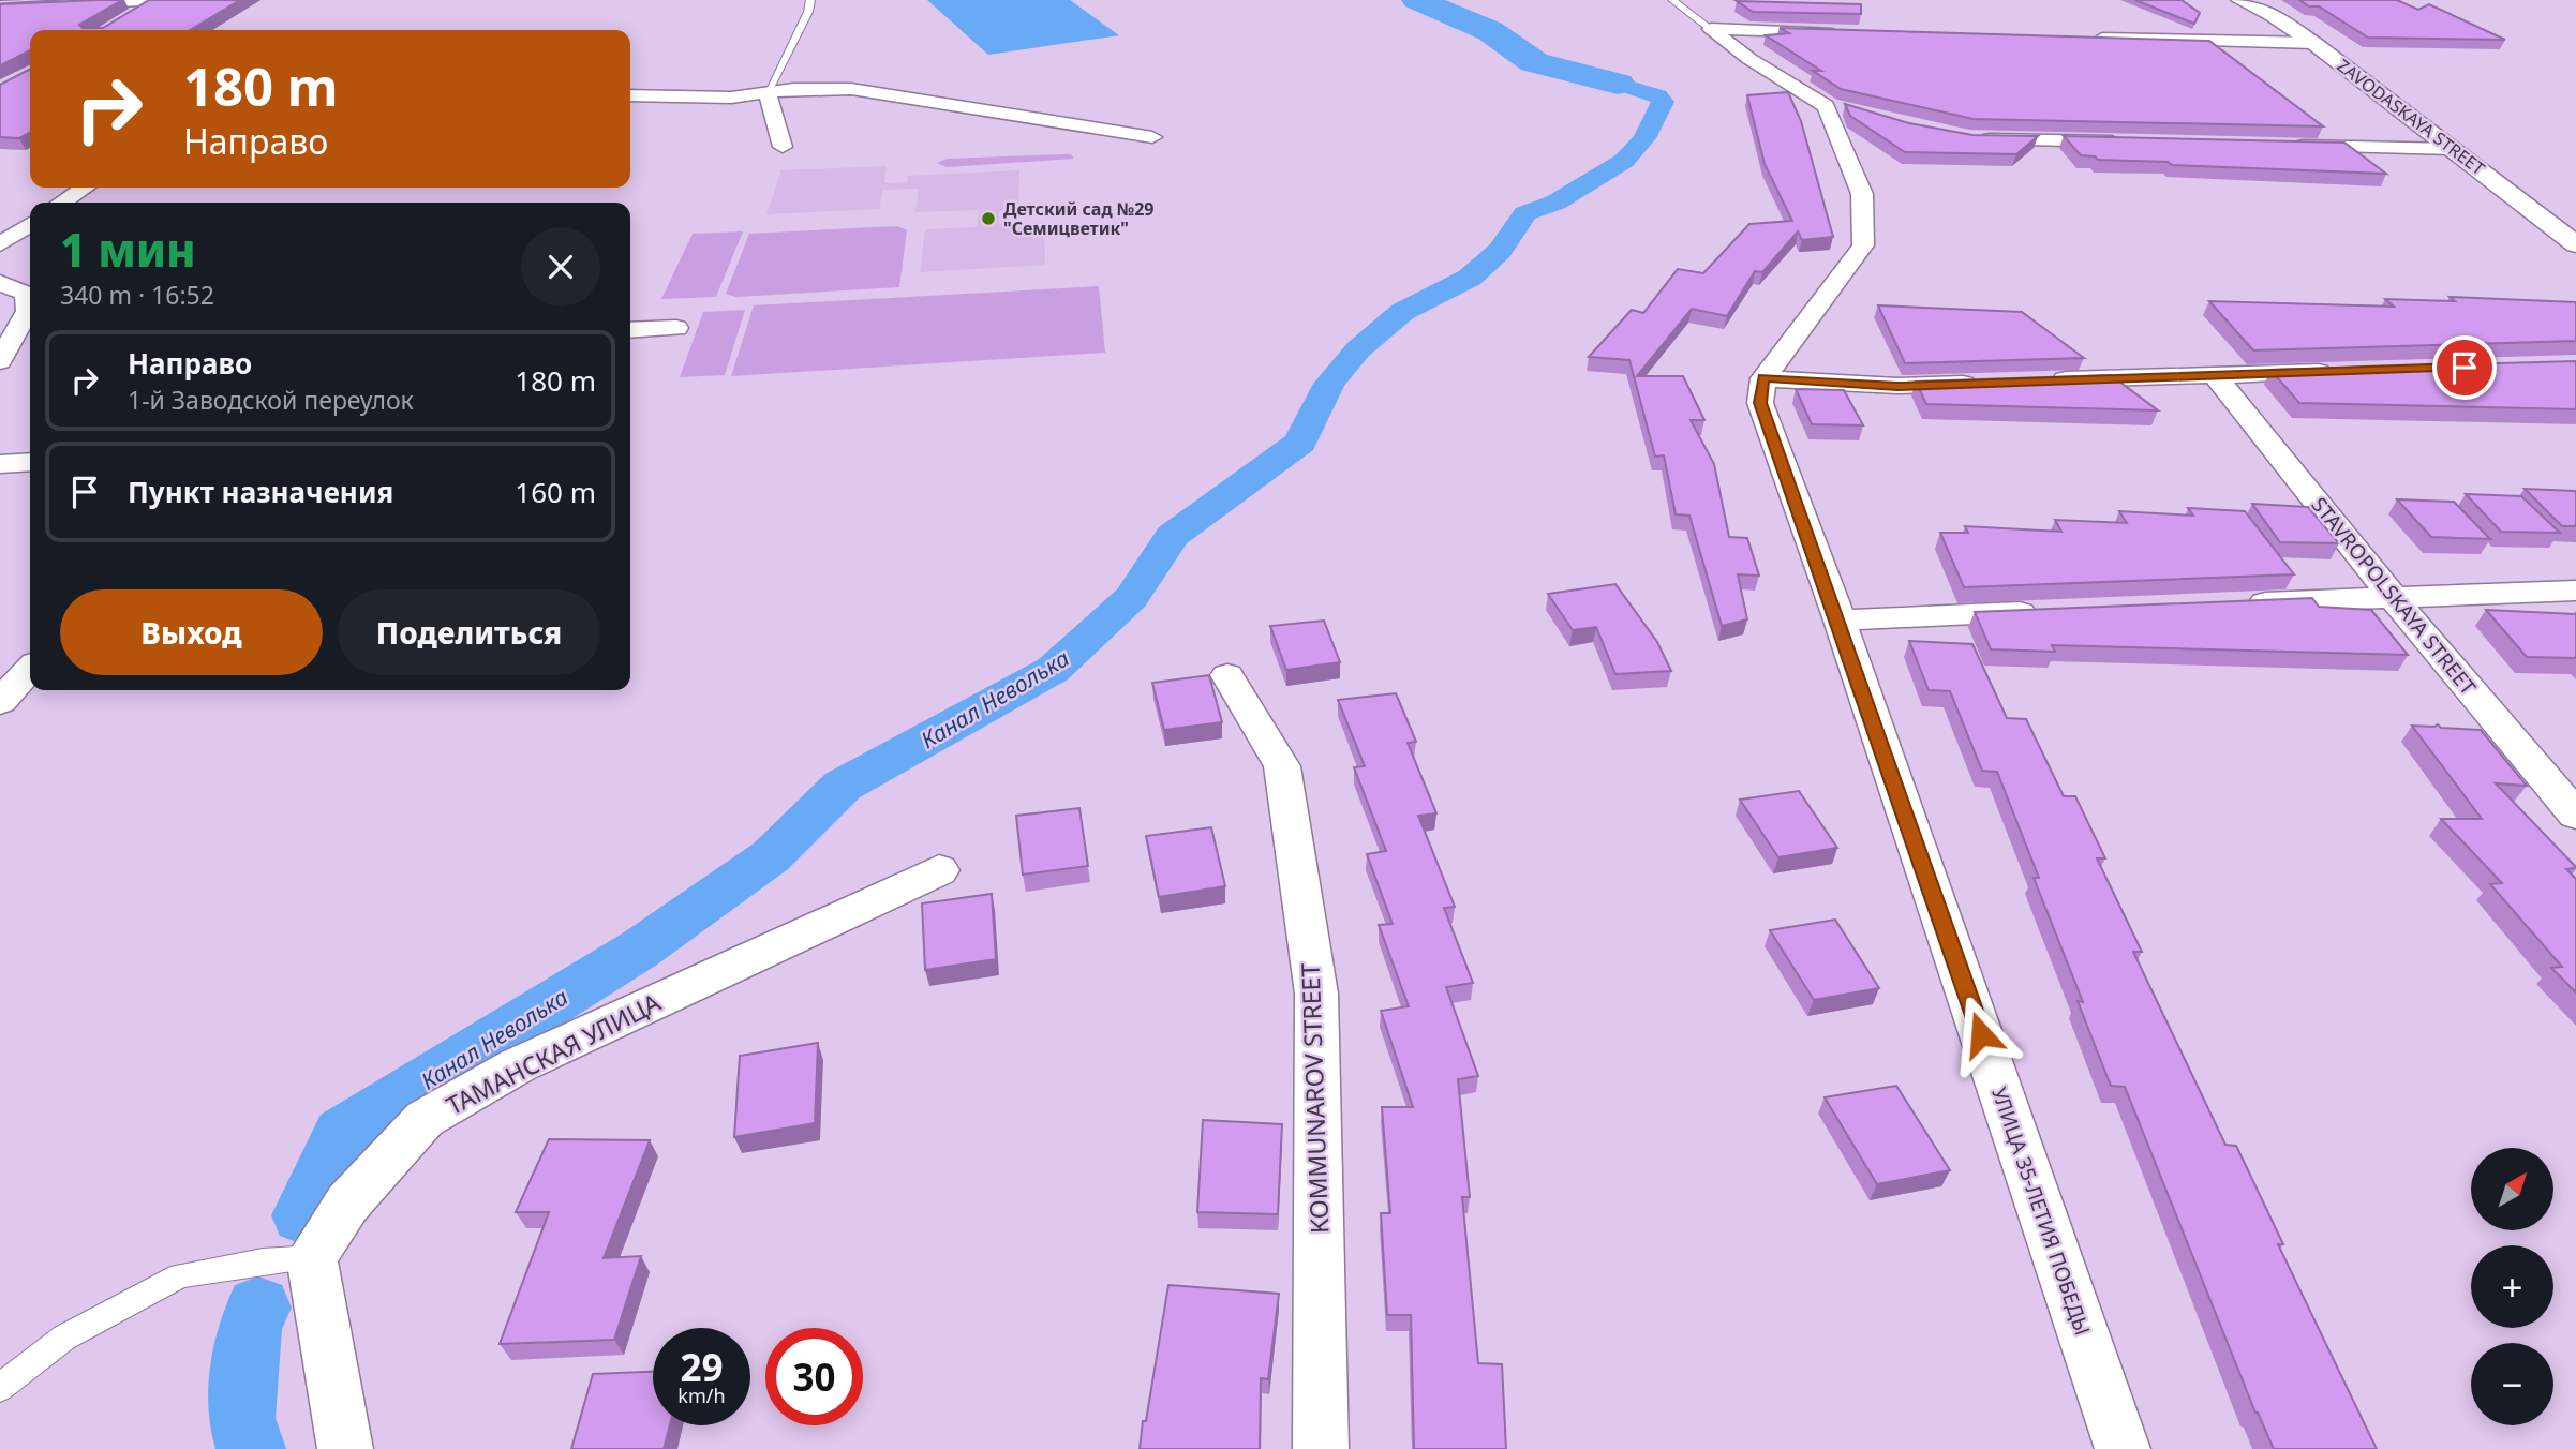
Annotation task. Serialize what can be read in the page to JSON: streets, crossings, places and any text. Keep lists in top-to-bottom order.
{
  "streets": {
    "main road": ["ZAVODASKAYA STREET"],
    "street": [
      "STAVROPOLSKAYA STREET",
      "ТАМАНСКАЯ УЛИЦА",
      "KOMMUNAROV STREET",
      "УЛИЦА 35-ЛЕТИЯ ПОБЕДЫ"
    ]
  },
  "water": ["Канал Неволька"],
  "places": ["Детский сад №29 \"Семицветик\""],
  "north": "top right",
  "page": {
    "turn": ["180 m", "Направо"],
    "heading": ["1 мин", "340 m · 16:52"],
    "list": [
      {
        "name": "Направо",
        "note": "1-й Заводской переулок",
        "value": "180 m"
      },
      {
        "name": "Пункт назначения",
        "value": "160 m"
      }
    ],
    "buttons": ["Выход", "Поделиться"],
    "map_buttons": ["+", "−"],
    "speed": "29 km/h",
    "limit": "30"
  }
}
